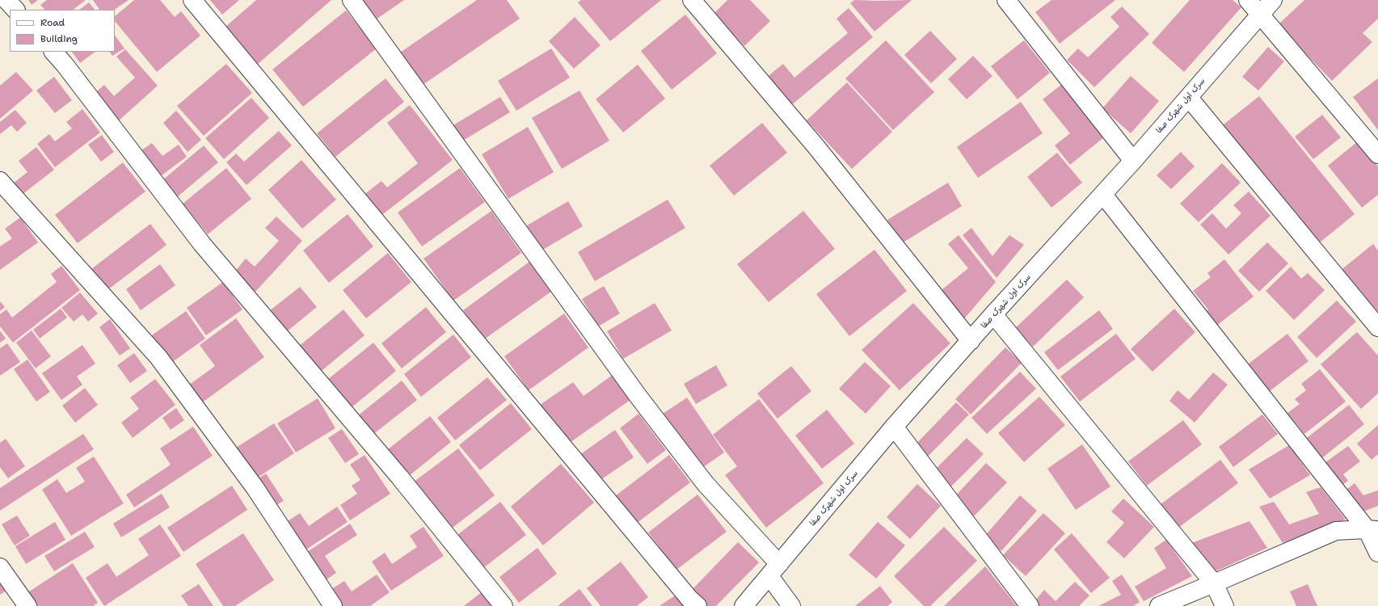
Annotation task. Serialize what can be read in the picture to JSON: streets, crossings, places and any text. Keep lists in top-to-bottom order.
{
  "streets": {
    "street": ["سرک اول شهرک صفا"]
  },
  "legend": ["Road", "Building"]
}
